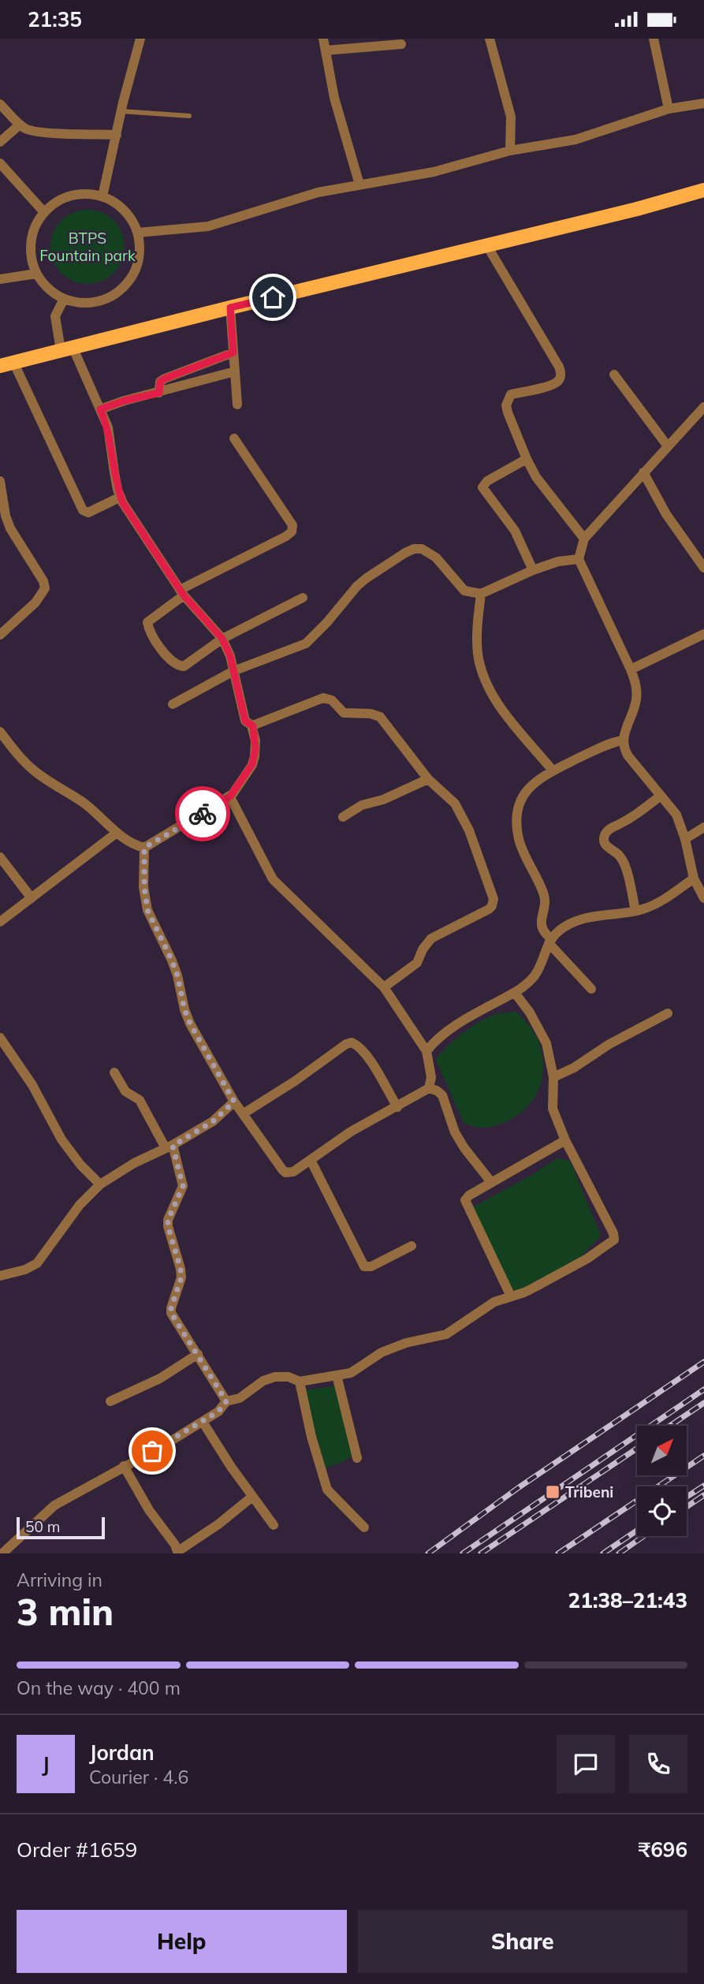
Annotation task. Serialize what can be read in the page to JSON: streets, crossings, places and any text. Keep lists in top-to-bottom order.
{
  "parks": ["BTPS Fountain park"],
  "places": {
    "transit": ["Tribeni"]
  },
  "scale_bar": "50 m",
  "north": "top right",
  "page": {
    "status": "21:35",
    "scale": "50 m",
    "heading": ["3 min", "Arriving in", "21:38–21:43"],
    "panel": [
      "Jordan",
      "Courier · 4.6",
      "Order #1659",
      "₹696"
    ],
    "bar": "On the way · 400 m",
    "round": "J",
    "buttons": ["Help", "Share"]
  }
}
